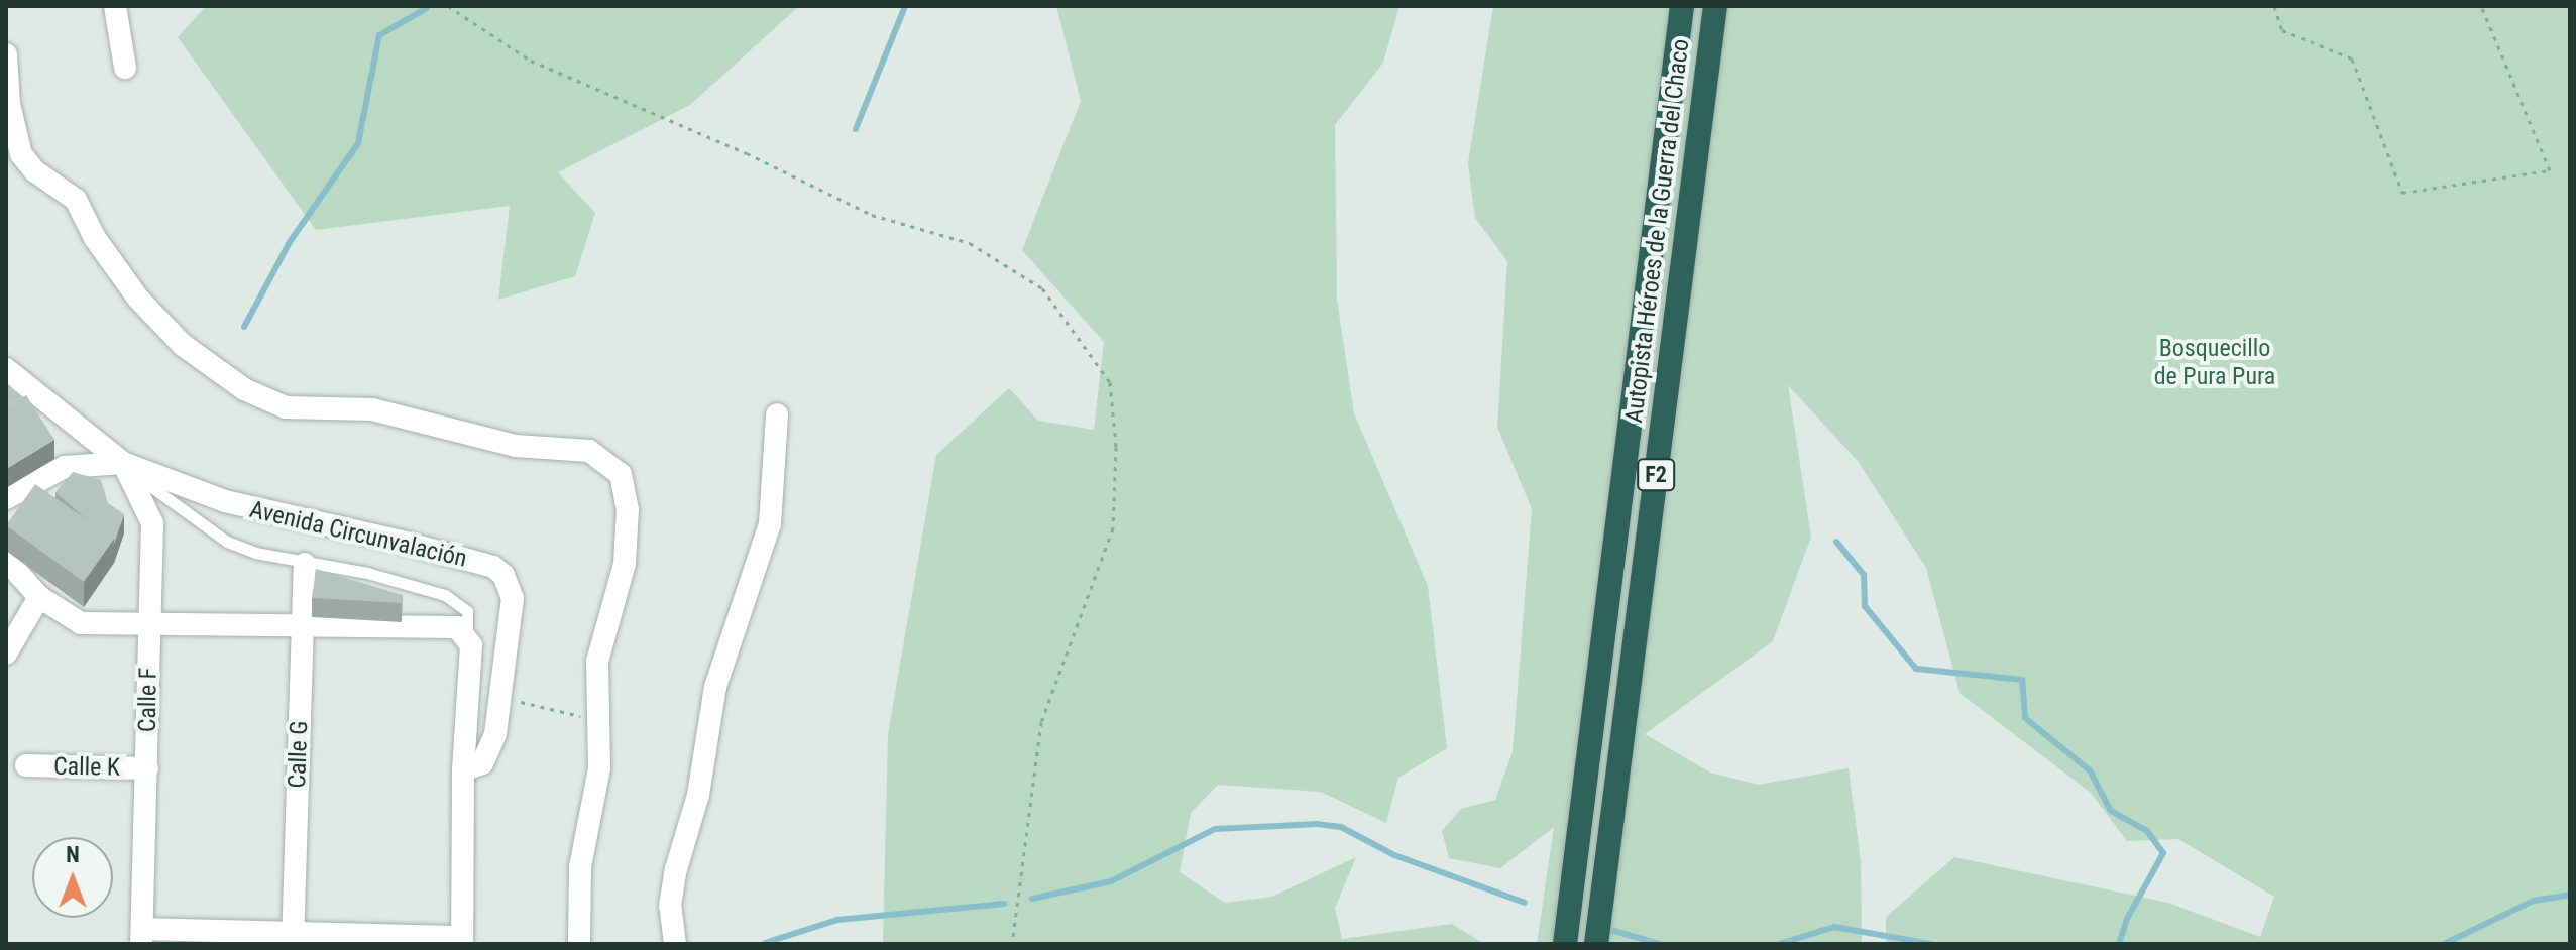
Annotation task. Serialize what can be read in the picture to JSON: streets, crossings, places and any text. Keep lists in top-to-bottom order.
{
  "streets": {
    "highway": ["Autopista Héroes de la Guerra del Chaco", "F2"],
    "street": [
      "Avenida Circunvalación",
      "Calle F",
      "Calle G",
      "Calle K"
    ]
  },
  "crossings": [
    ["Avenida Circunvalación", "Calle F"],
    ["Calle F", "Calle K"]
  ],
  "parks": ["Bosquecillo de Pura Pura"],
  "north": "top"
}
